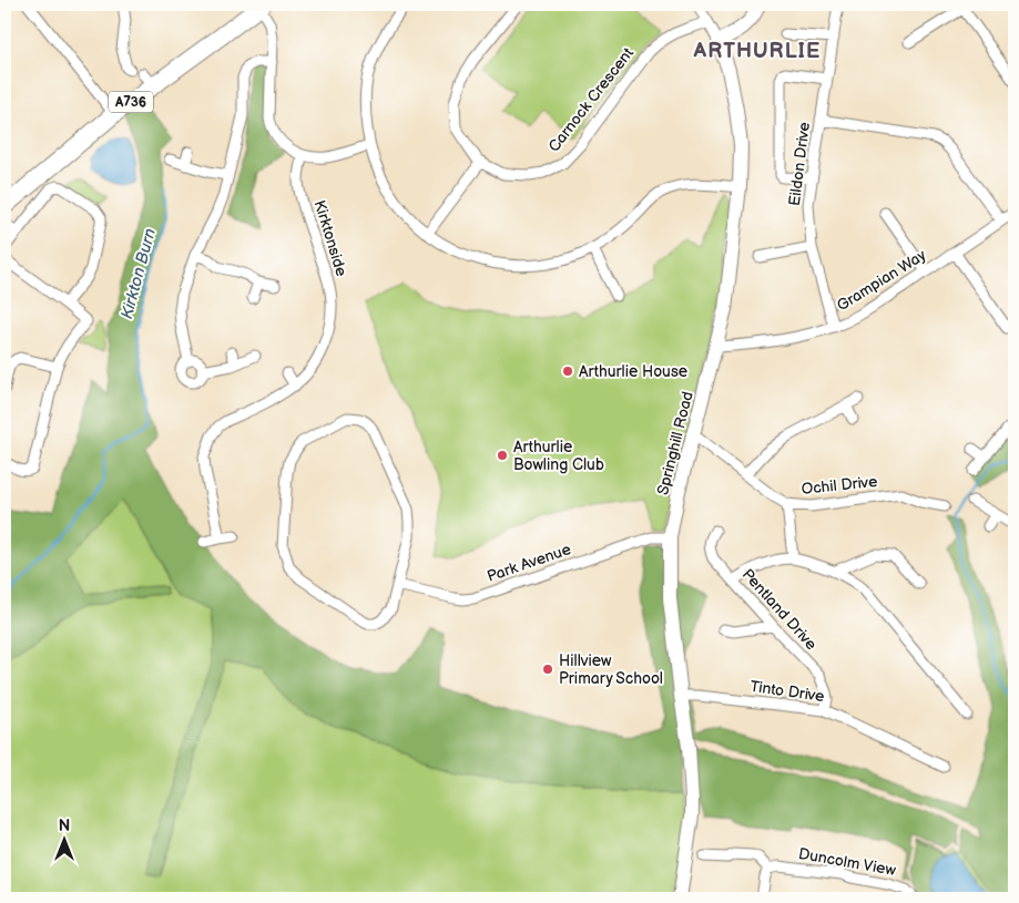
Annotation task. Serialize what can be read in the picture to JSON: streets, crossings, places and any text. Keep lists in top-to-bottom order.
{
  "streets": {
    "main road": ["A736"],
    "street": [
      "Carnock Crescent",
      "Eildon Drive",
      "Kirktonside",
      "Grampian Way",
      "Springhill Road",
      "Ochil Drive",
      "Park Avenue",
      "Pentland Drive",
      "Tinto Drive",
      "Duncolm View"
    ]
  },
  "crossings": [
    ["Carnock Crescent", "Springhill Road"],
    ["Eildon Drive", "Grampian Way"],
    ["Grampian Way", "Springhill Road"],
    ["Springhill Road", "Ochil Drive"],
    ["Springhill Road", "Park Avenue"],
    ["Springhill Road", "Tinto Drive"],
    ["Pentland Drive", "Tinto Drive"]
  ],
  "districts": ["ARTHURLIE"],
  "water": ["Kirkton Burn"],
  "places": ["Arthurlie House", "Arthurlie Bowling Club", "Hillview Primary School"],
  "north": "top"
}
